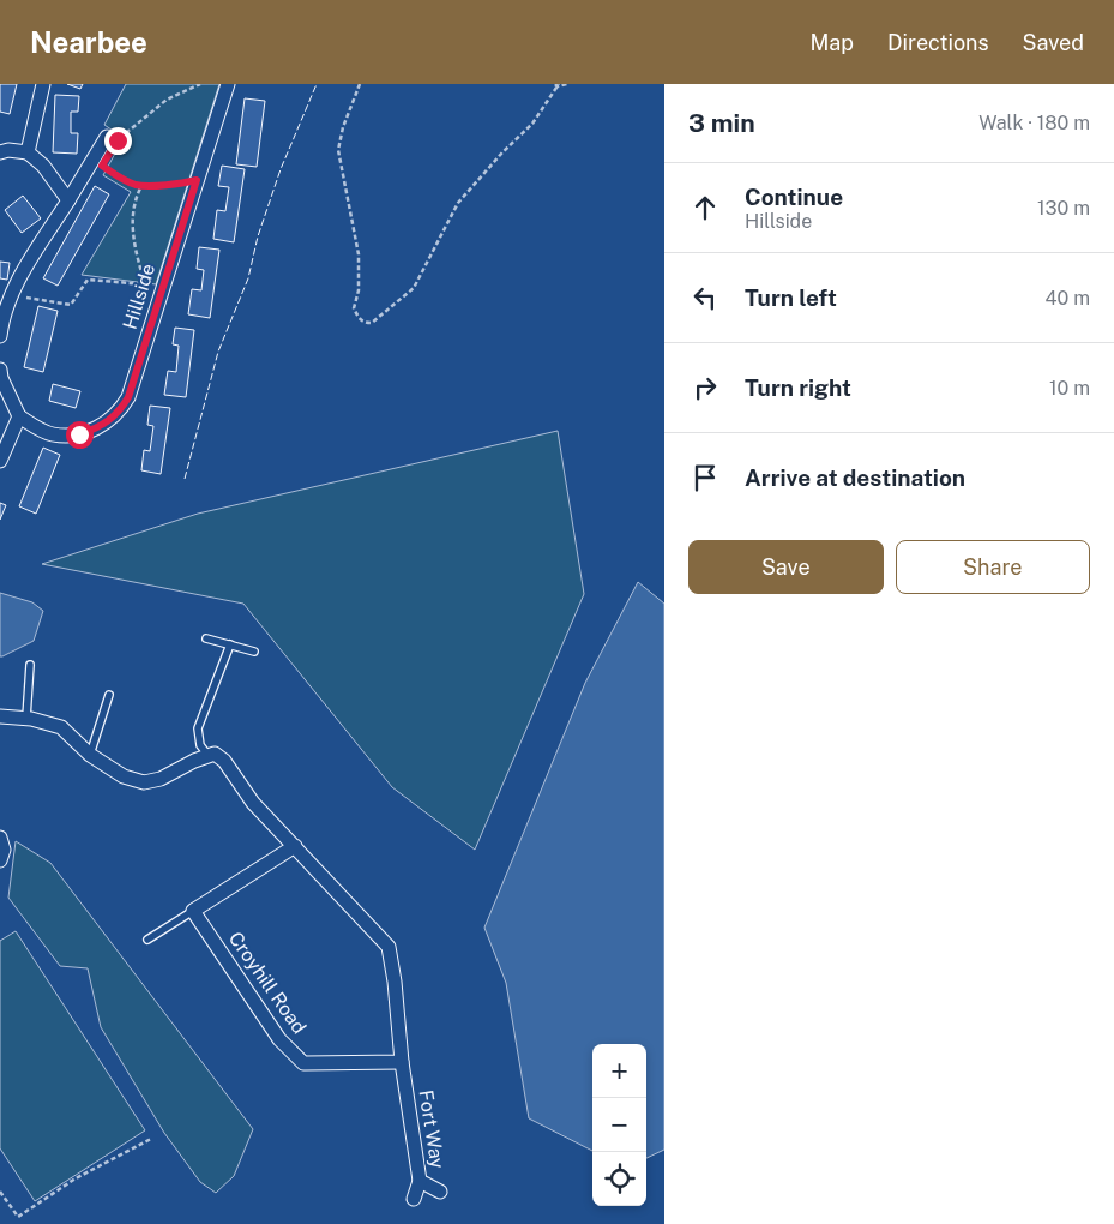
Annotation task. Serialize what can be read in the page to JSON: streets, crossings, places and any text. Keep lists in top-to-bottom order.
{
  "streets": {
    "street": ["Hillside", "Croyhill Road", "Fort Way"]
  },
  "crossings": [
    ["Croyhill Road", "Fort Way"]
  ],
  "page": {
    "header": "Nearbee",
    "nav": ["Map", "Directions", "Saved"],
    "heading": ["3 min", "Walk · 180 m"],
    "list": [
      ["Continue", "Hillside", "130 m"],
      ["Turn left", "40 m"],
      ["Turn right", "10 m"],
      "Arrive at destination"
    ],
    "buttons": ["Save", "Share"],
    "map_buttons": ["+", "−"]
  }
}
